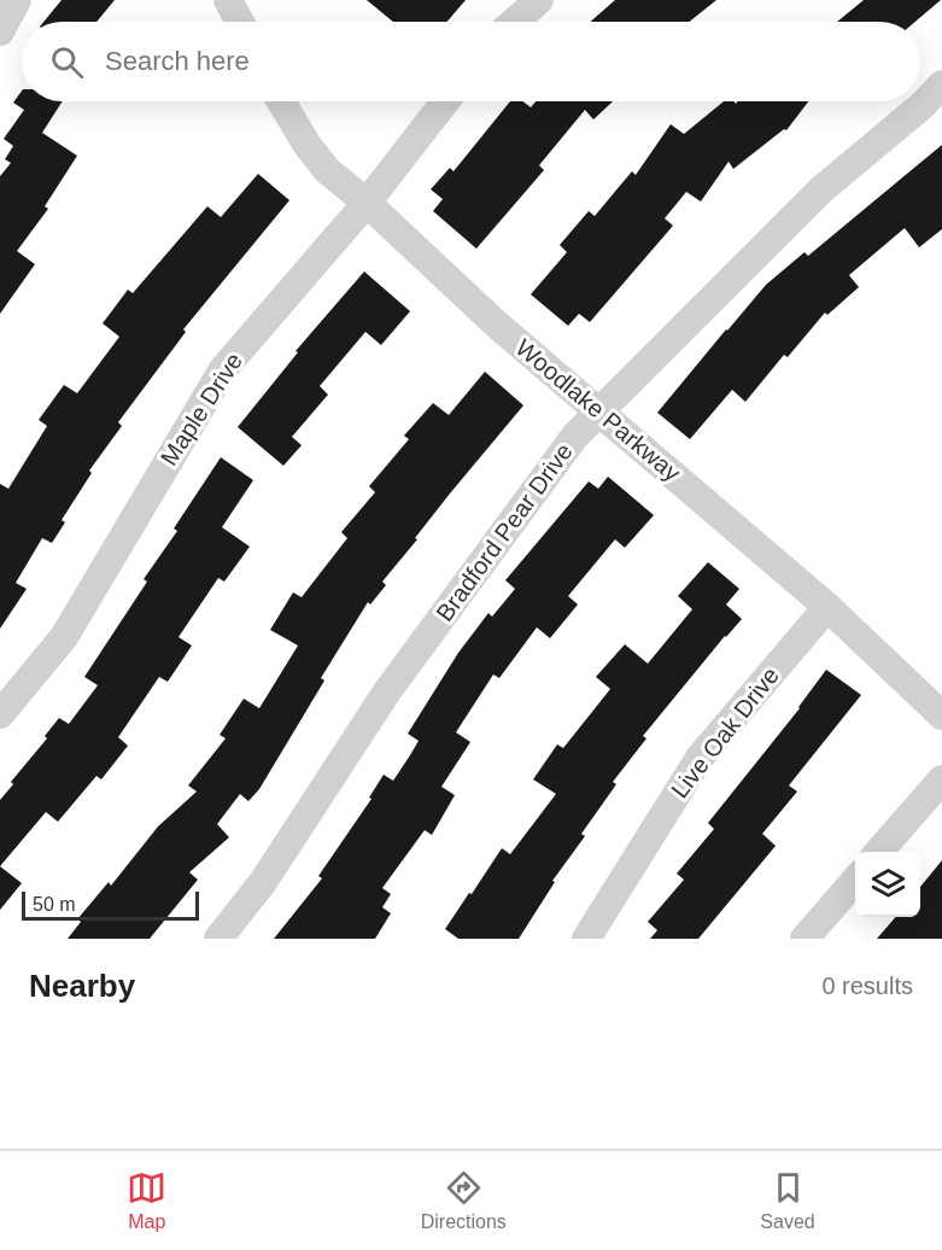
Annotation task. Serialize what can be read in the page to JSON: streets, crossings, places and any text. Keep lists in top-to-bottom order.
{
  "streets": {
    "street": [
      "Maple Drive",
      "Woodlake Parkway",
      "Bradford Pear Drive",
      "Live Oak Drive"
    ]
  },
  "crossings": [
    ["Maple Drive", "Woodlake Parkway"],
    ["Woodlake Parkway", "Bradford Pear Drive"],
    ["Woodlake Parkway", "Live Oak Drive"]
  ],
  "scale_bar": "50 m",
  "page": {
    "search": "Search here",
    "scale": "50 m",
    "heading": ["Nearby", "0 results"],
    "nav": ["Map", "Directions", "Saved"]
  }
}
